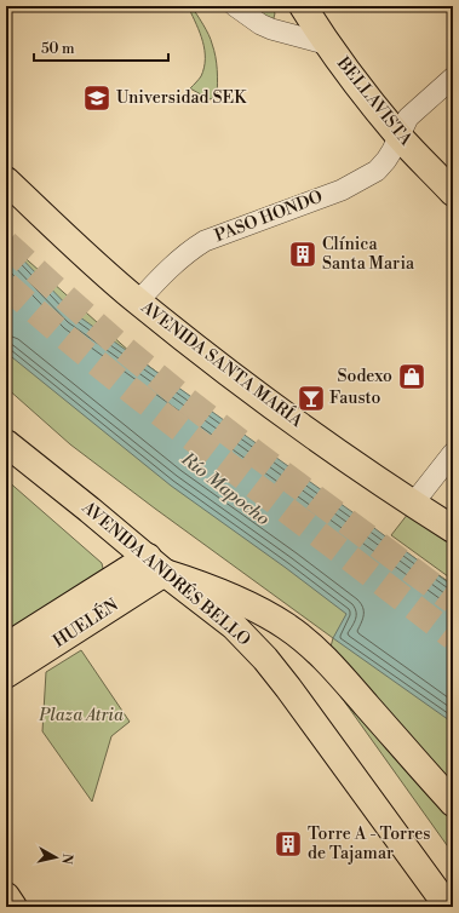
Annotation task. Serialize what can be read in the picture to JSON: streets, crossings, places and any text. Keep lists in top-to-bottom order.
{
  "streets": {
    "main road": [
      "BELLAVISTA",
      "AVENIDA SANTA MARÍA",
      "AVENIDA ANDRÉS BELLO",
      "HUELÉN"
    ],
    "street": ["PASO HONDO"]
  },
  "crossings": [
    ["BELLAVISTA", "PASO HONDO"],
    ["PASO HONDO", "AVENIDA SANTA MARÍA"],
    ["AVENIDA ANDRÉS BELLO", "HUELÉN"]
  ],
  "water": ["Río Mapocho"],
  "parks": ["Plaza Atria"],
  "places": {
    "school or university": ["Universidad SEK"],
    "building": ["Clínica Santa Maria", "Torre A - Torres de Tajamar"],
    "shop": ["Sodexo"],
    "bar": ["Fausto"]
  },
  "scale_bar": "50 m",
  "north": "right"
}
